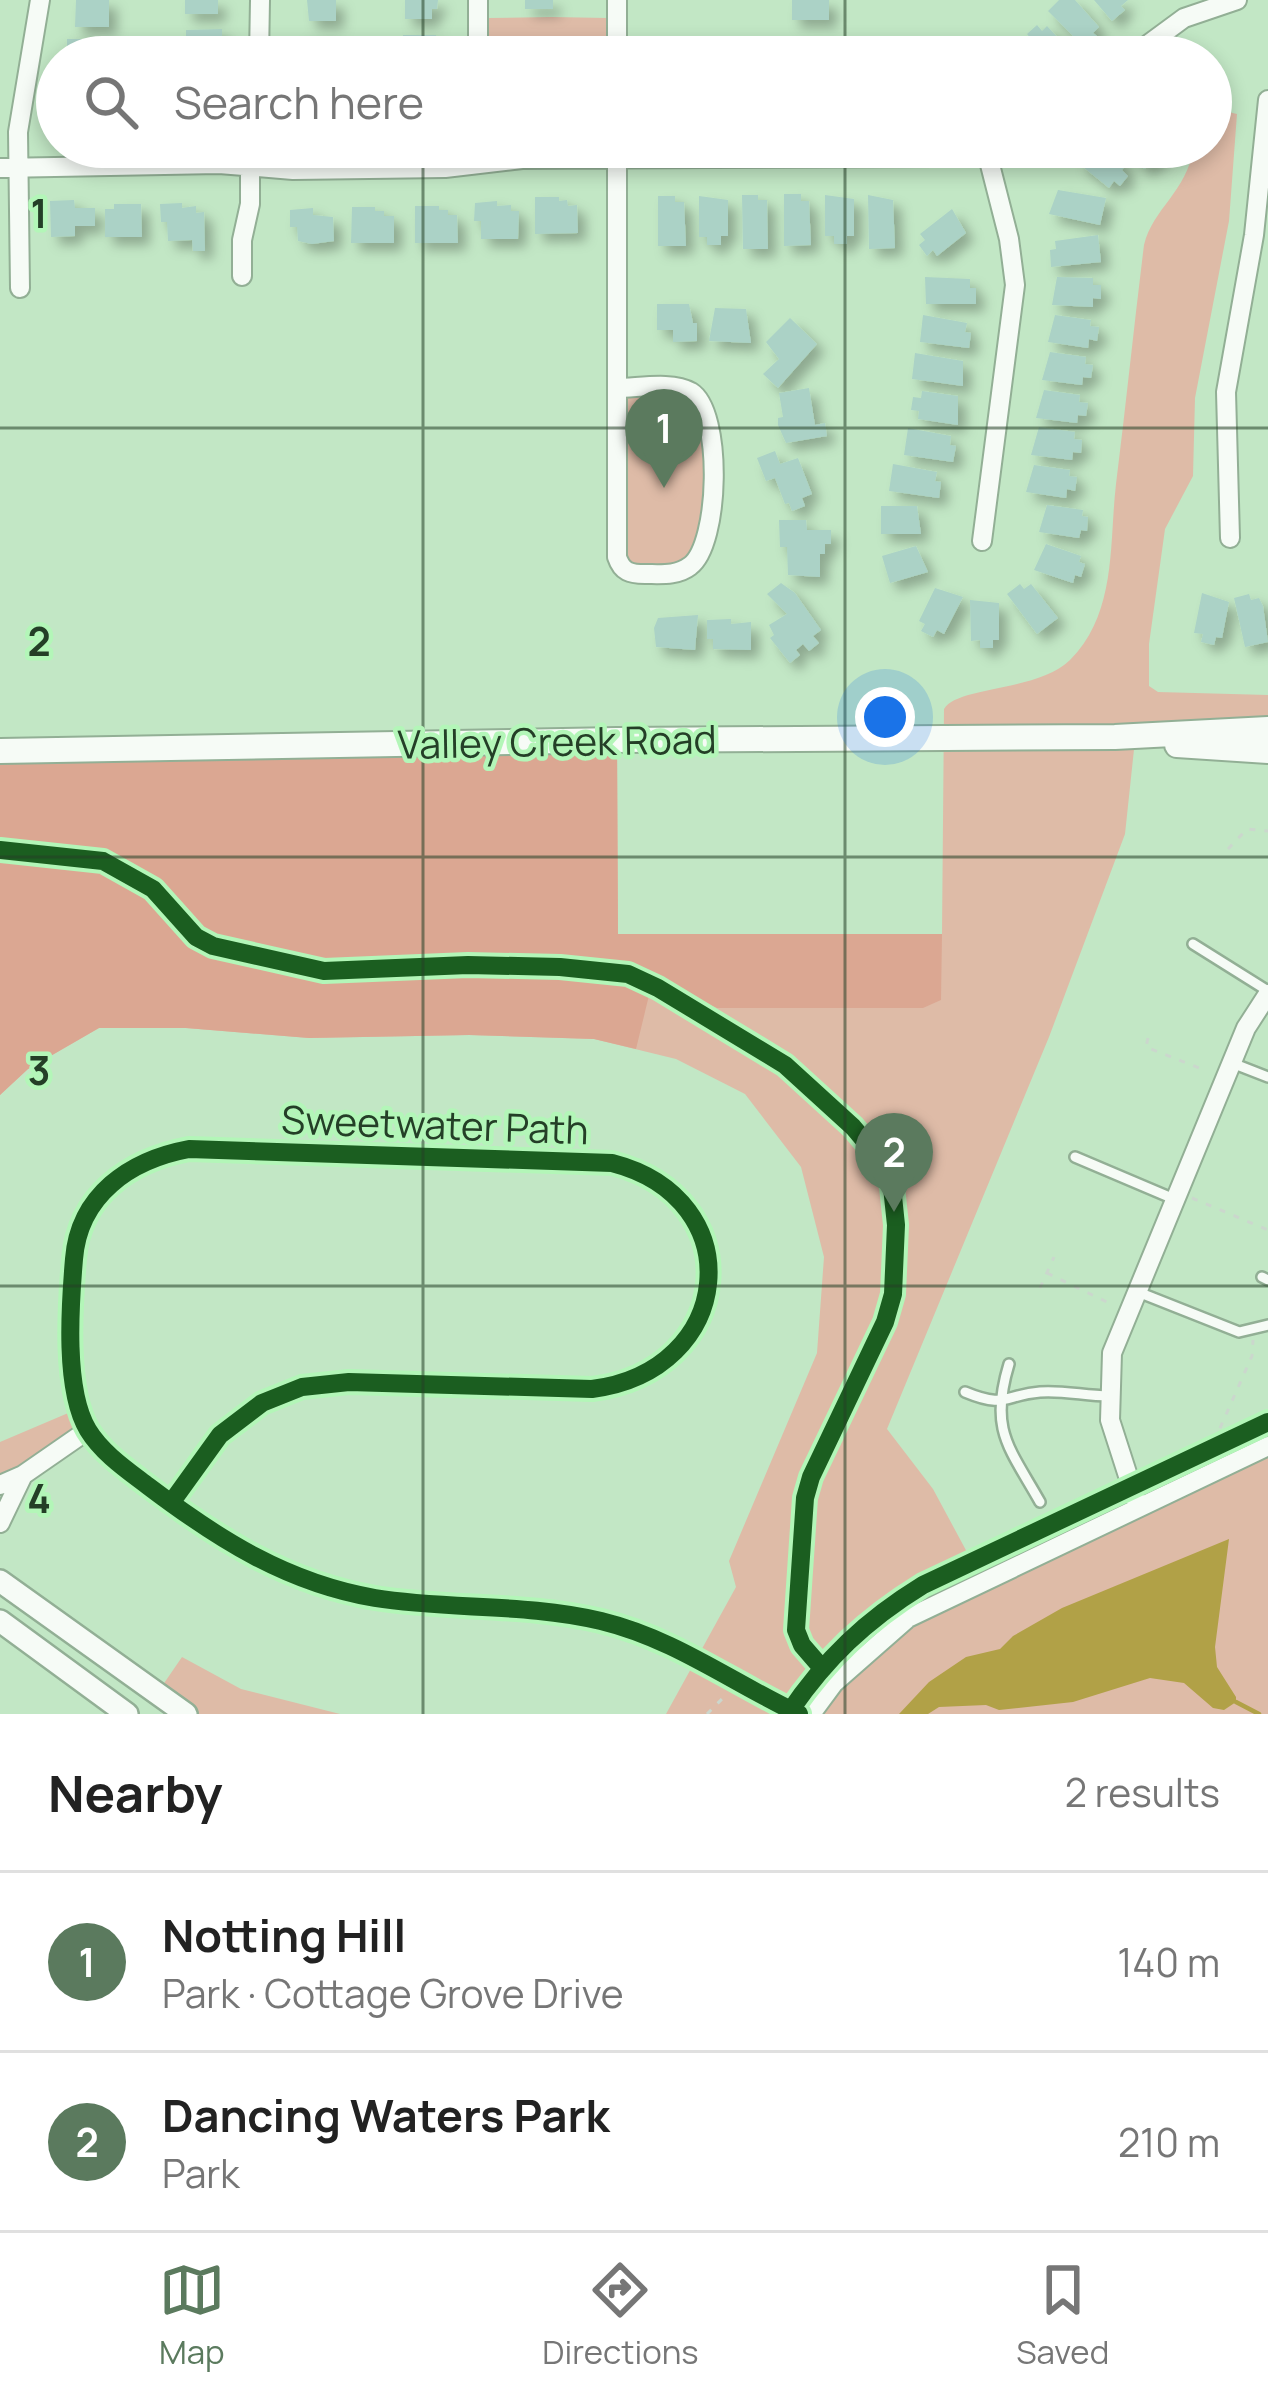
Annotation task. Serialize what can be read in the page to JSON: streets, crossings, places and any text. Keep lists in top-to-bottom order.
{
  "streets": {
    "main road": ["Valley Creek Road"],
    "street": ["Sweetwater Path"]
  },
  "page": {
    "search": "Search here",
    "pins": ["1", "2"],
    "heading": ["Nearby", "2 results"],
    "list": [
      {
        "mark": "1",
        "name": "Notting Hill",
        "note": "Park · Cottage Grove Drive",
        "value": "140 m"
      },
      {
        "mark": "2",
        "name": "Dancing Waters Park",
        "note": "Park",
        "value": "210 m"
      }
    ],
    "nav": ["Map", "Directions", "Saved"]
  },
  "grid": {
    "rows": [
      "1",
      "2",
      "3",
      "4"
    ]
  }
}
